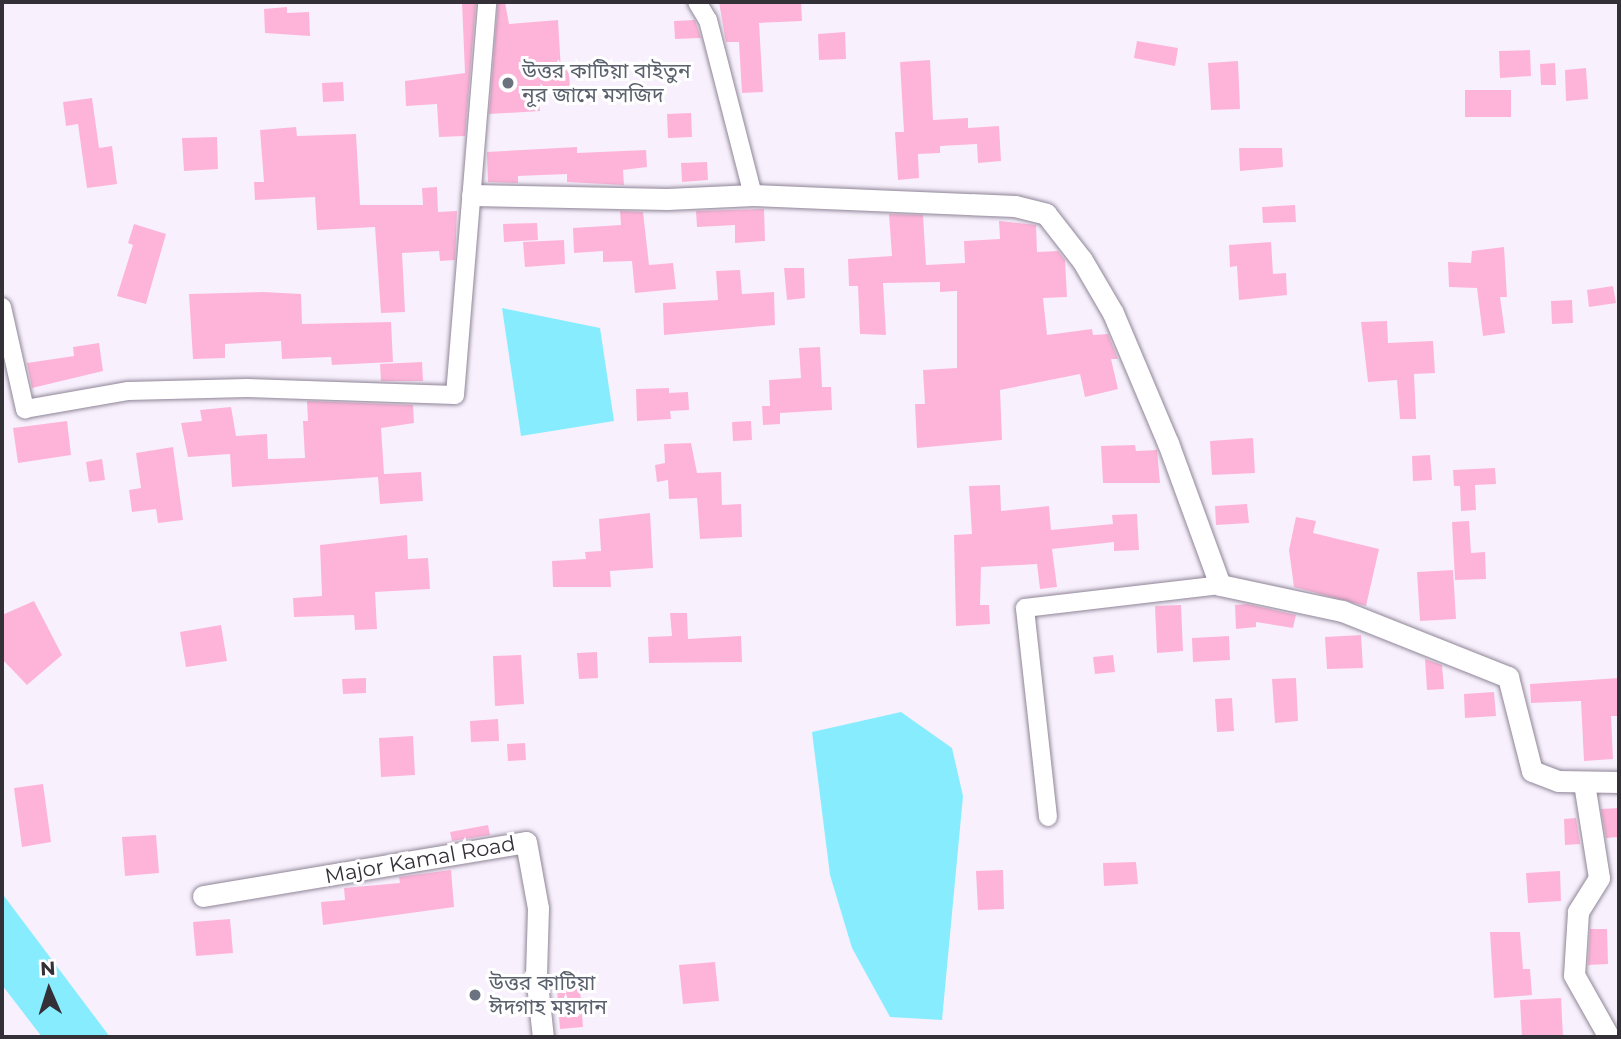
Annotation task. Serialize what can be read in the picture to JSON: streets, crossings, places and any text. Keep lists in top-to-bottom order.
{
  "streets": {
    "street": ["Major Kamal Road"]
  },
  "places": ["উত্তর কাটিয়া বাইতুন নূর জামে মসজিদ", "উত্তর কাটিয়া ঈদগাহ ময়দান"],
  "north": "top"
}
